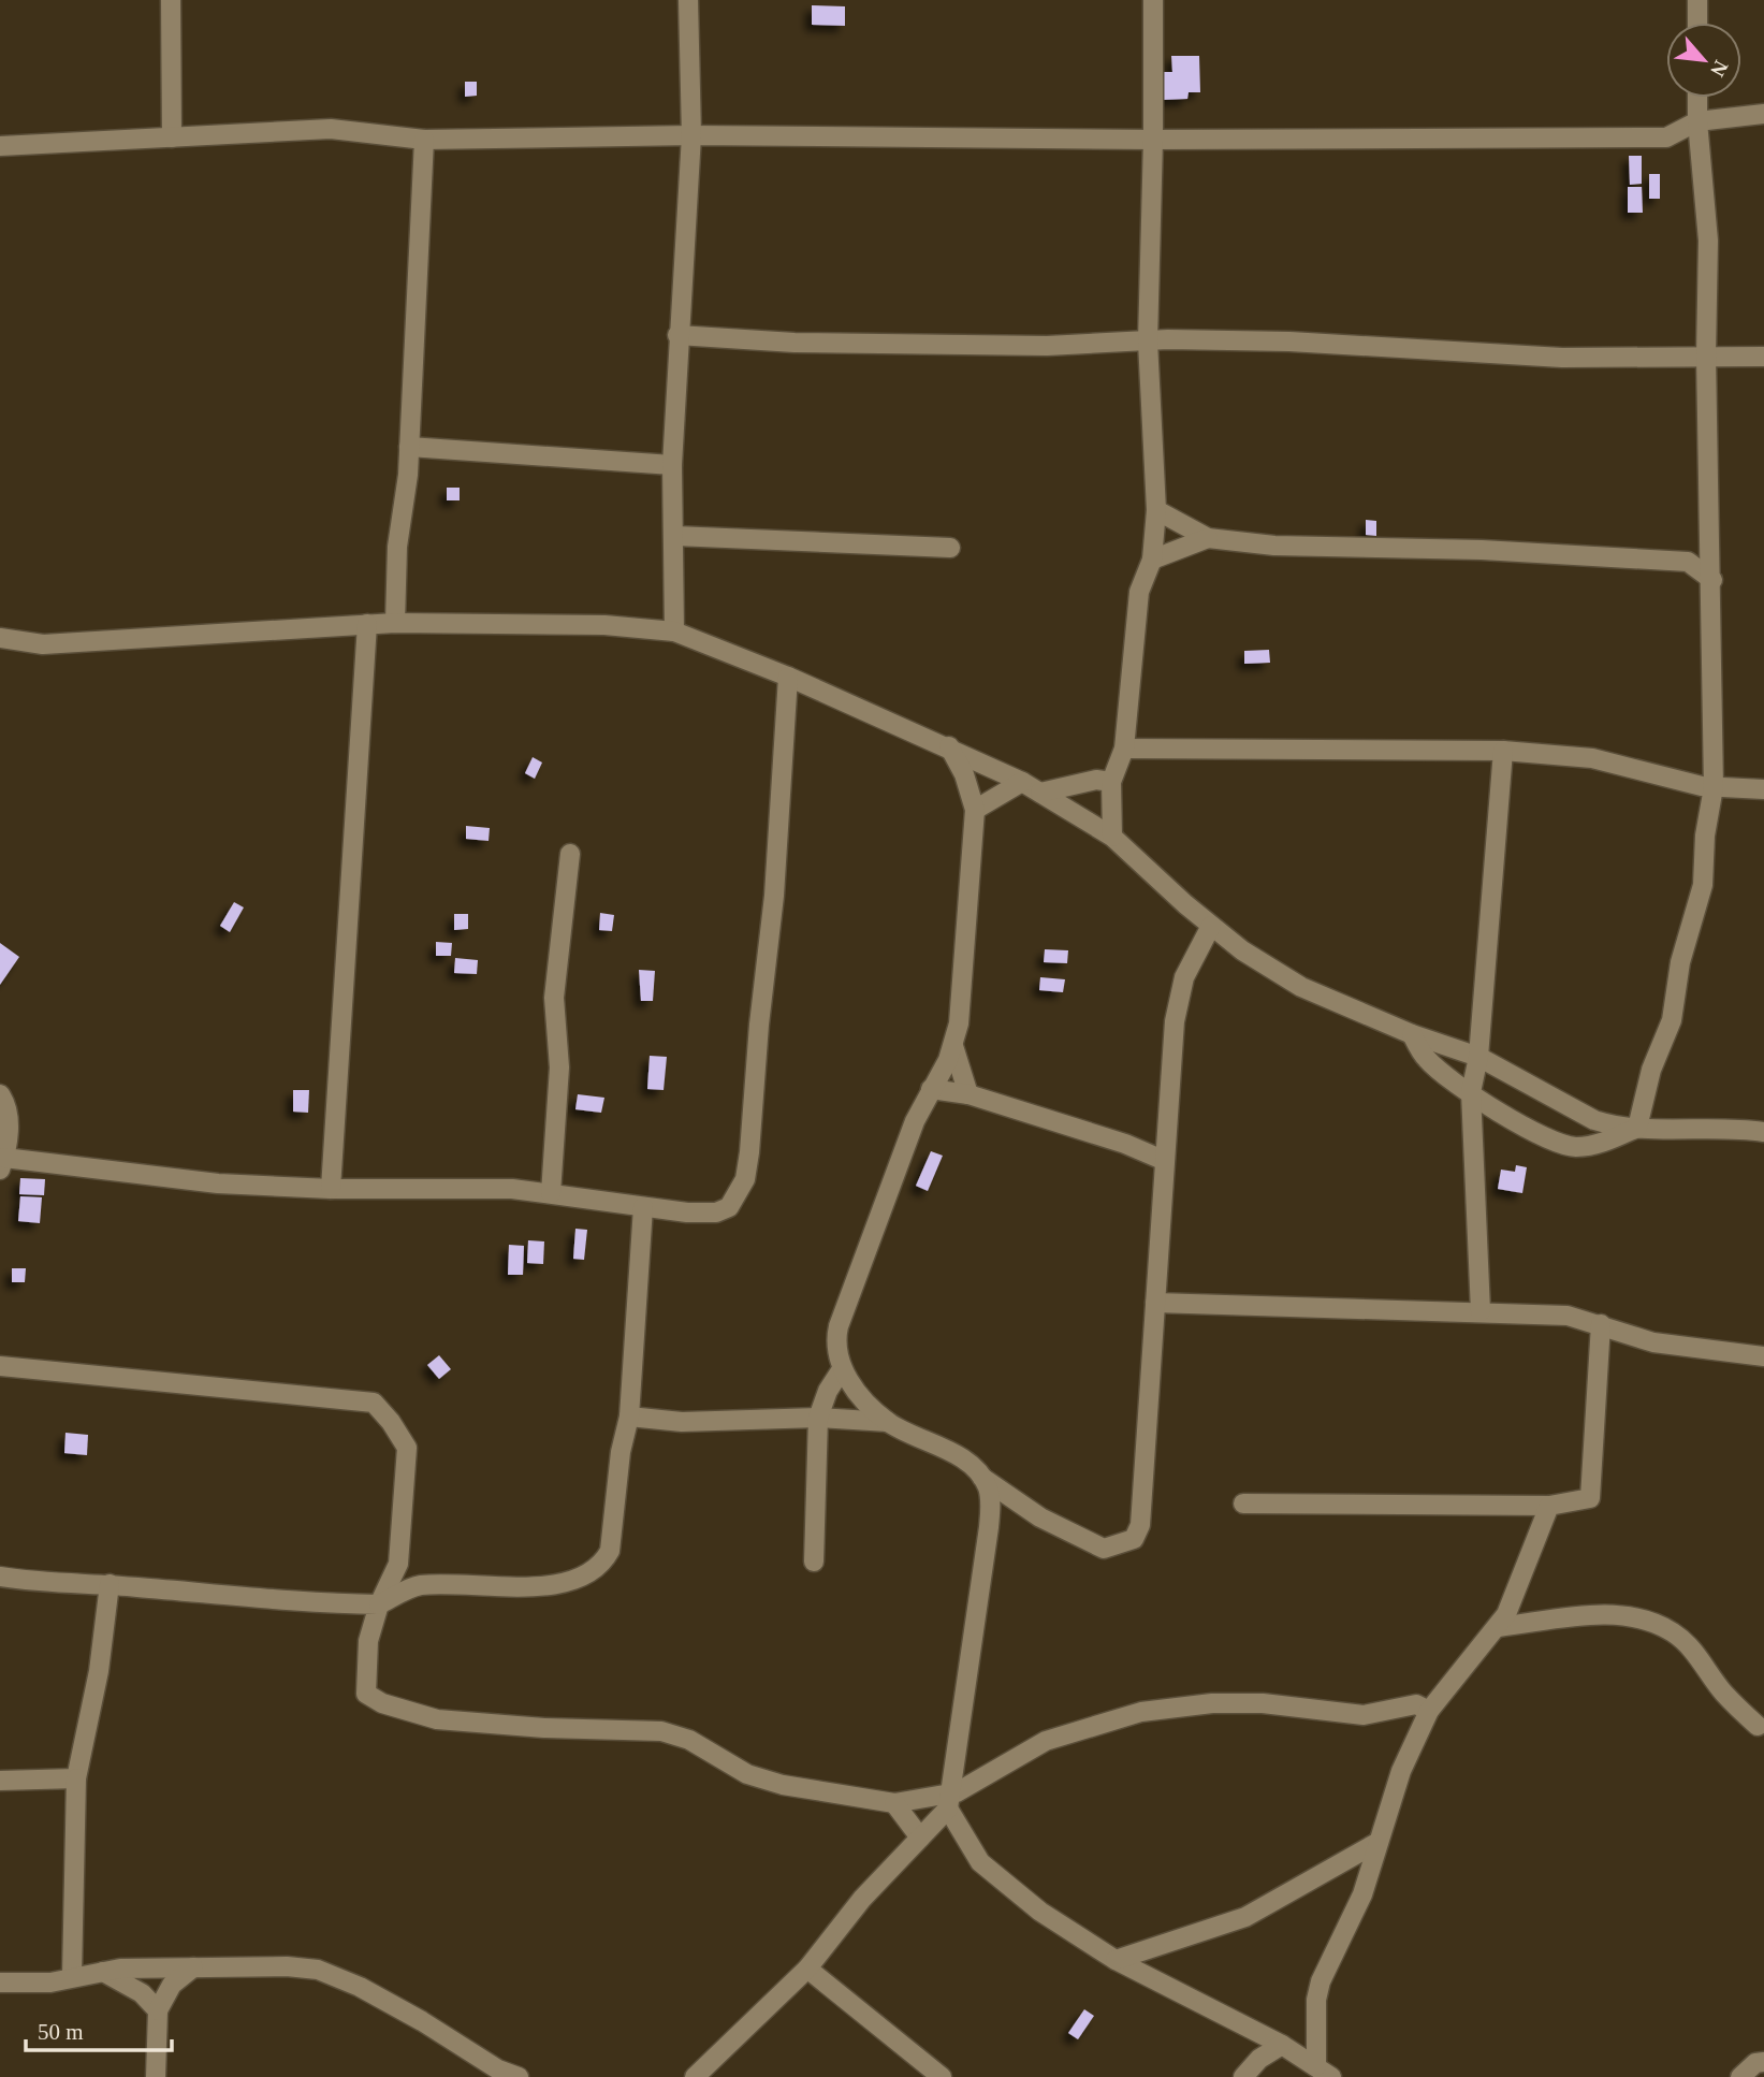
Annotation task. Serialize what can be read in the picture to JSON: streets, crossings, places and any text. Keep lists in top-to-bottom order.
{
  "scale_bar": "50 m",
  "north": "bottom right"
}
